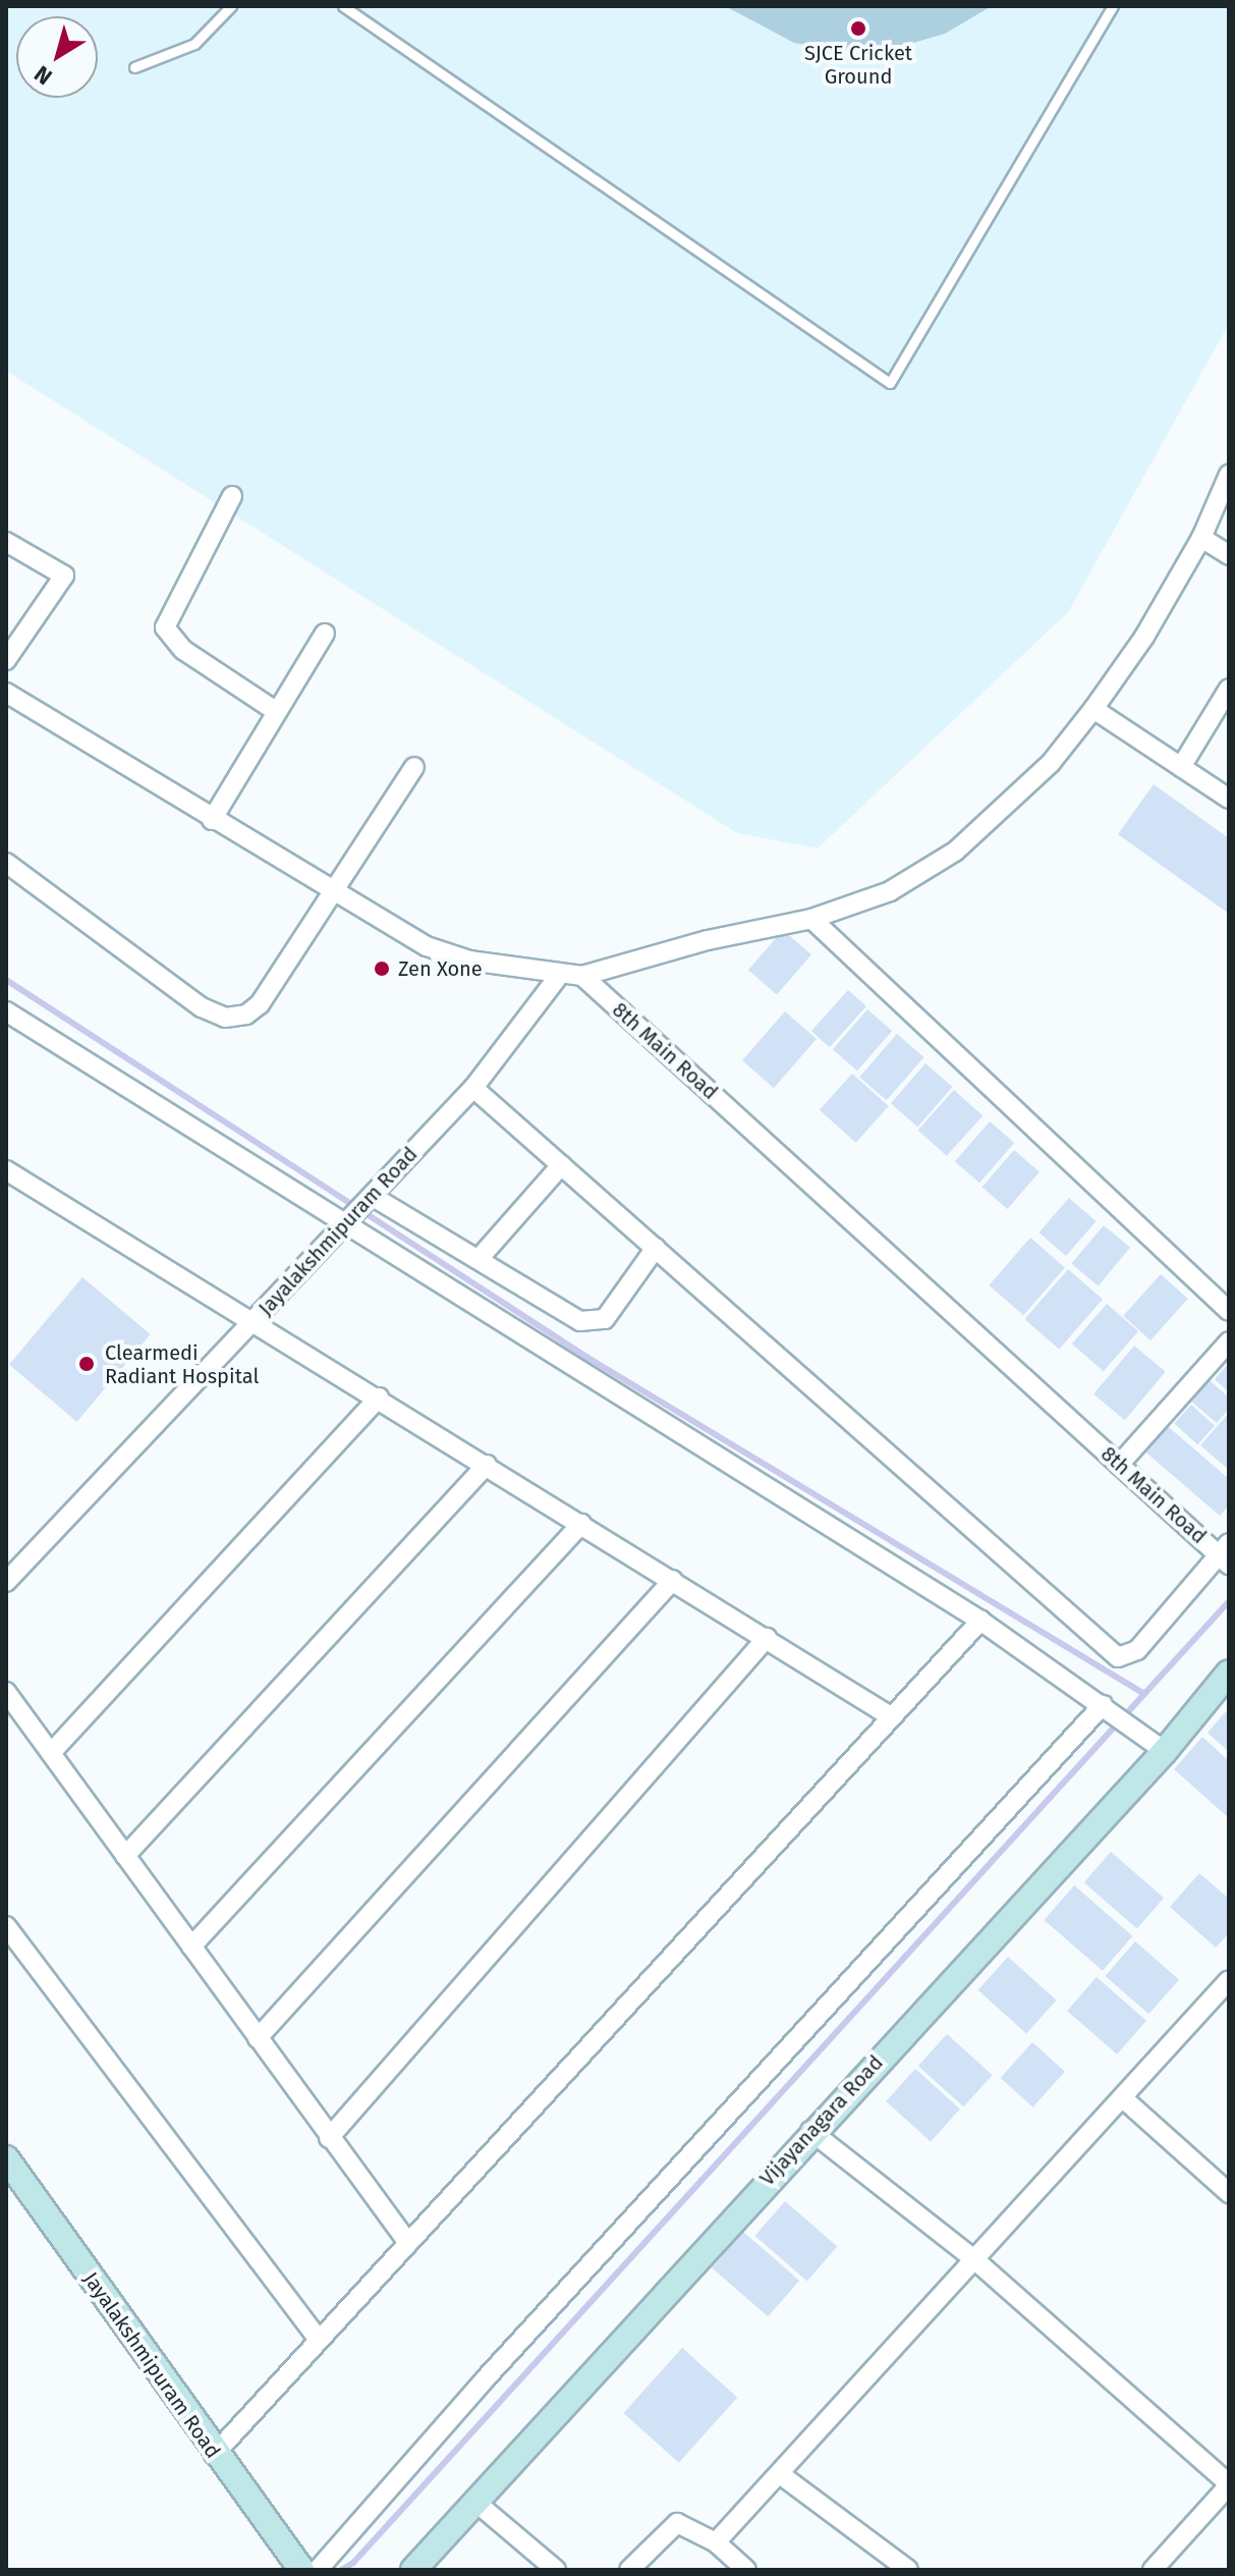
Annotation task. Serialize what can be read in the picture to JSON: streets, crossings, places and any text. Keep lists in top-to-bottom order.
{
  "streets": {
    "street": ["8th Main Road", "Jayalakshmipuram Road", "Vijayanagara Road"]
  },
  "places": ["SJCE Cricket Ground", "Zen Xone", "Clearmedi Radiant Hospital"],
  "north": "bottom left"
}
